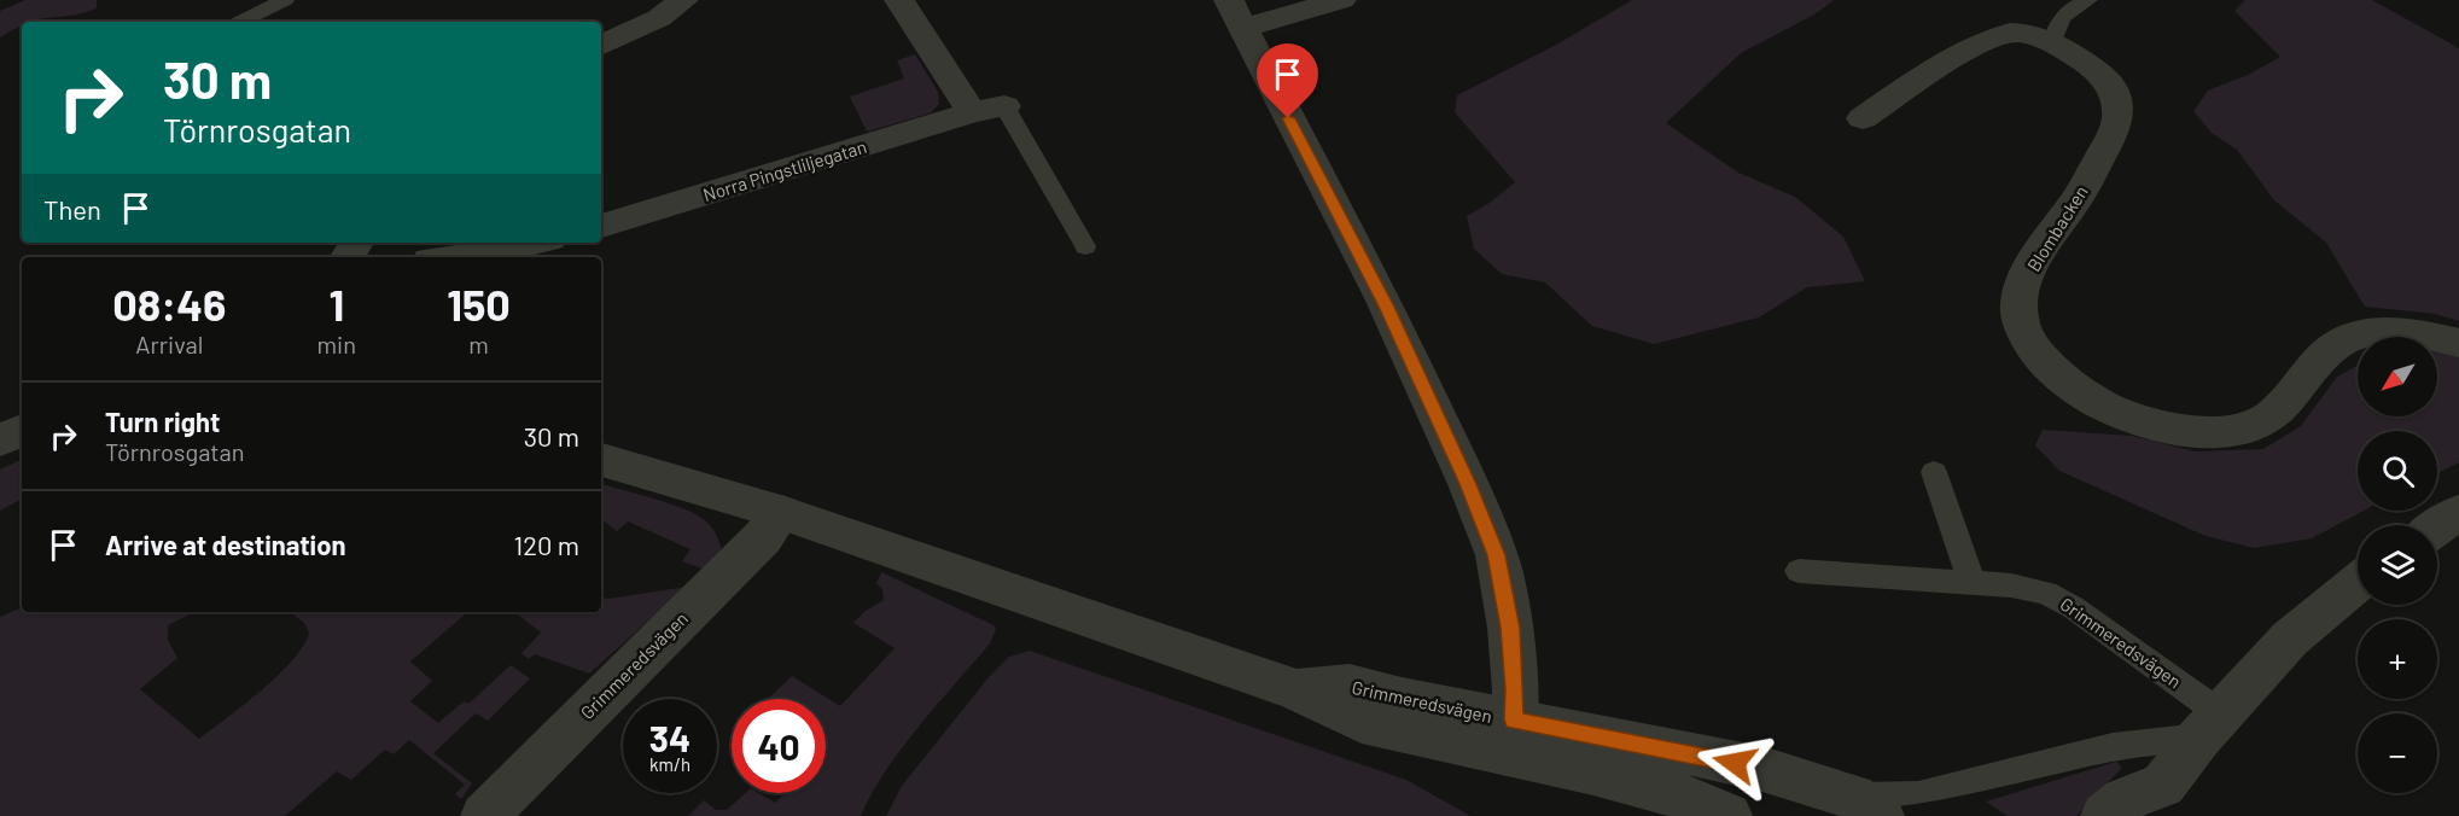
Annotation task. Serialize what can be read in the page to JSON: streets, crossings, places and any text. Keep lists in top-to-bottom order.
{
  "streets": {
    "street": ["Norra Pingstliljegatan", "Blombacken", "Grimmeredsvägen"]
  },
  "north": "bottom left",
  "page": {
    "turn": ["30 m", "Törnrosgatan"],
    "then": "Then",
    "eta": [
      "08:46",
      "Arrival",
      "1",
      "min",
      "150",
      "m"
    ],
    "map_buttons": ["+", "−"],
    "list": [
      {
        "name": "Turn right",
        "note": "Törnrosgatan",
        "value": "30 m"
      },
      {
        "name": "Arrive at destination",
        "value": "120 m"
      }
    ],
    "speed": "34 km/h",
    "limit": "40"
  }
}
